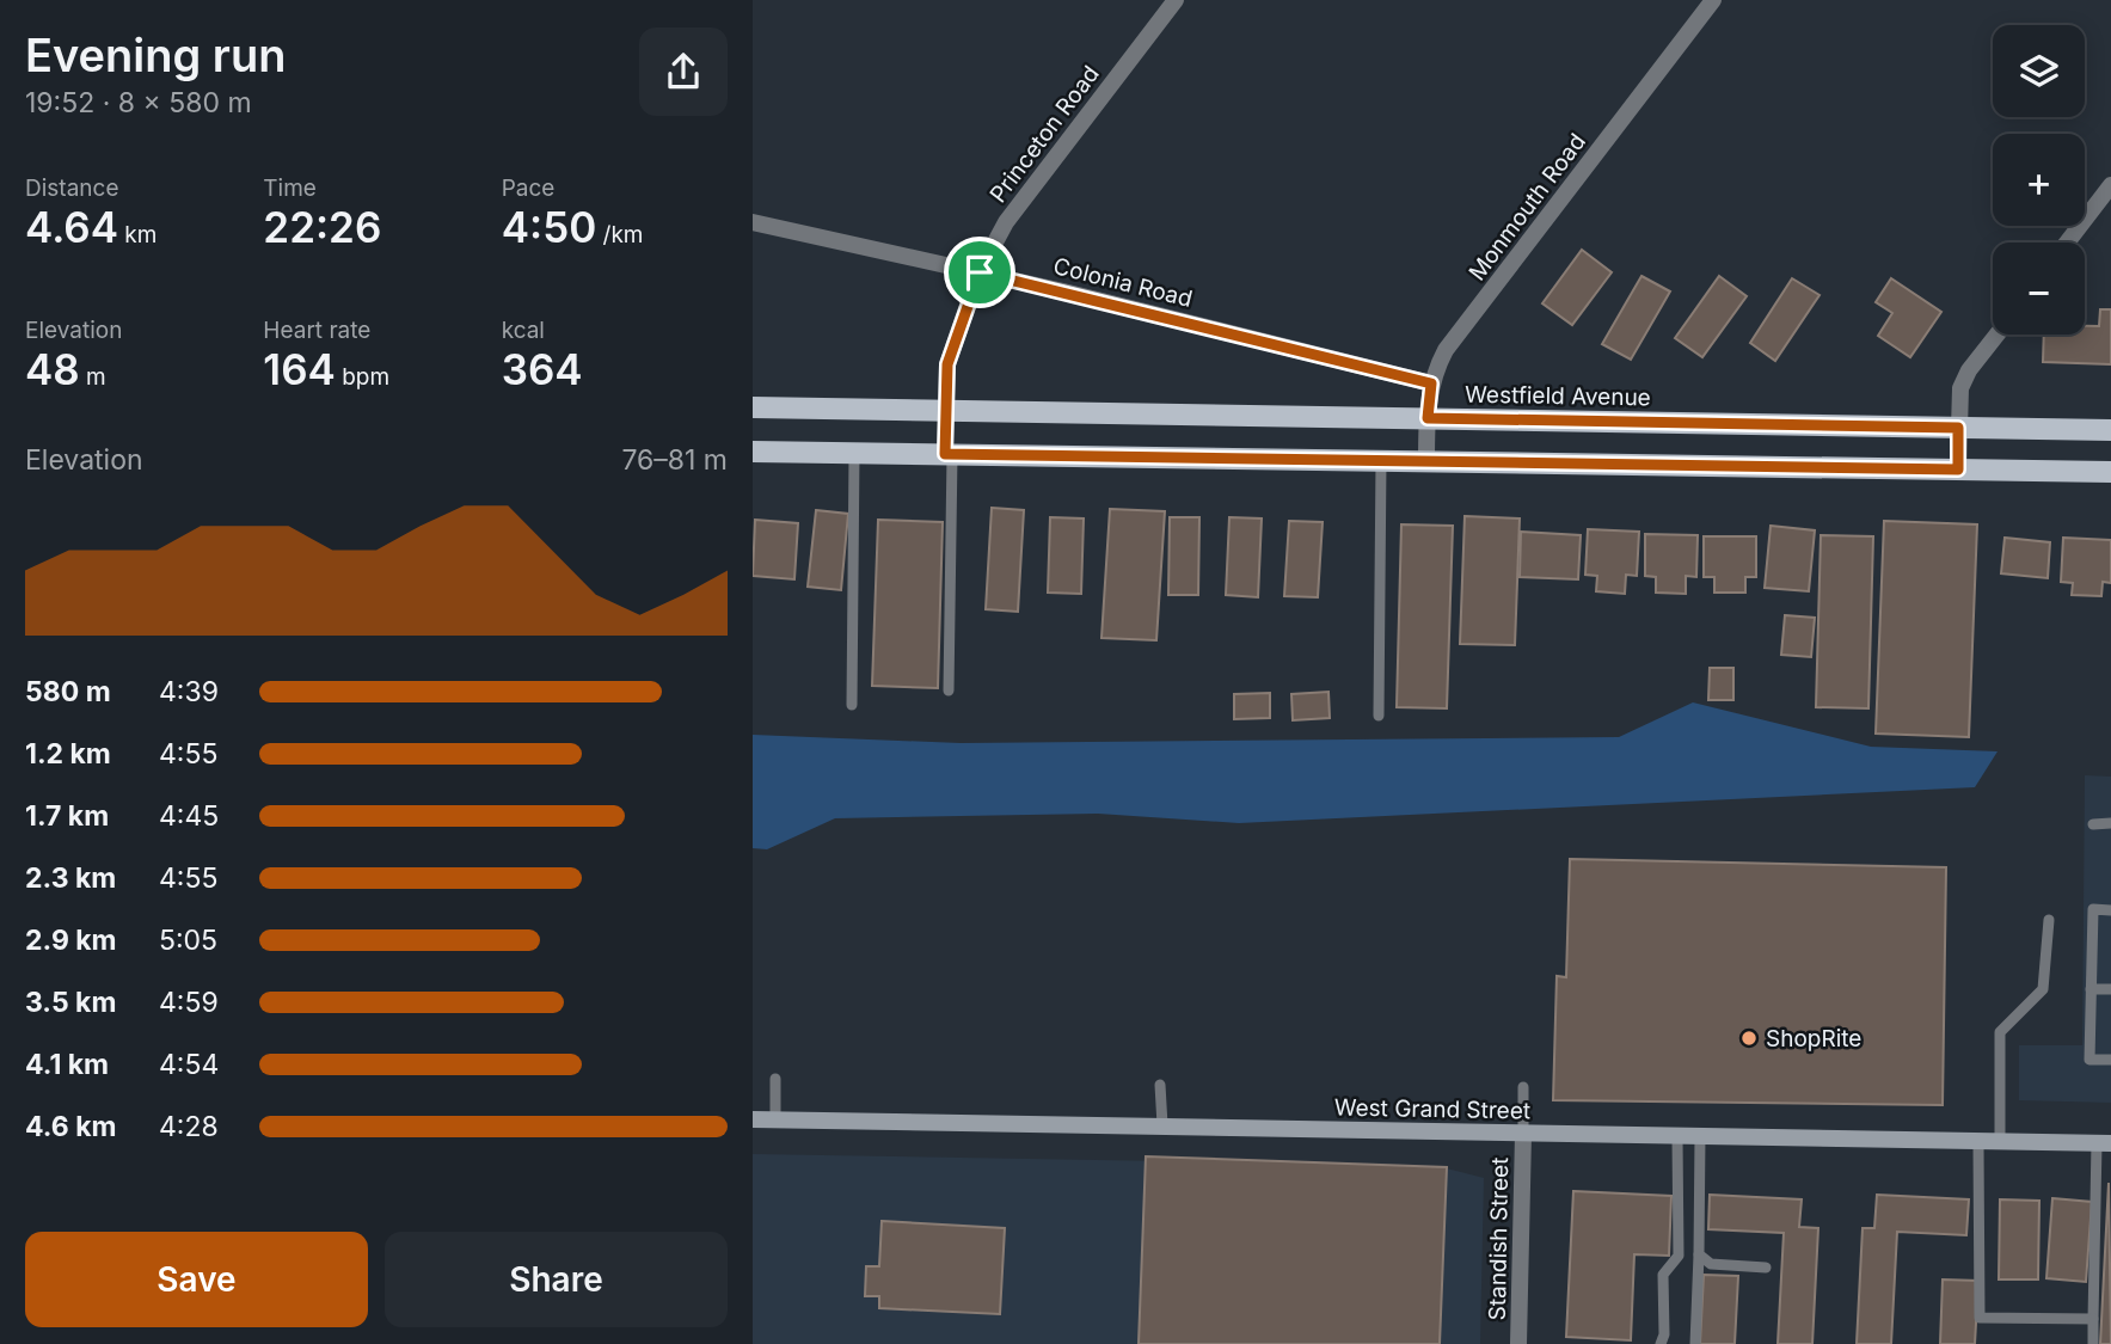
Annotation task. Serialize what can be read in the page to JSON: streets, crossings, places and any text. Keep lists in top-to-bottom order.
{
  "streets": {
    "main road": ["Westfield Avenue"],
    "street": [
      "Princeton Road",
      "Monmouth Road",
      "Colonia Road",
      "West Grand Street",
      "Standish Street"
    ]
  },
  "crossings": [
    ["Princeton Road", "Colonia Road"],
    ["Princeton Road", "Westfield Avenue"],
    ["Monmouth Road", "Colonia Road"],
    ["Monmouth Road", "Westfield Avenue"],
    ["West Grand Street", "Standish Street"]
  ],
  "places": ["ShopRite"],
  "page": {
    "heading": ["Evening run", "19:52 · 8 × 580 m"],
    "map_buttons": ["+", "−"],
    "stats": [
      ["Distance", "4.64 km"],
      ["Time", "22:26"],
      ["Pace", "4:50 /km"],
      ["Elevation", "48 m"],
      ["Heart rate", "164 bpm"],
      ["kcal", "364"]
    ],
    "chart": ["Elevation", "76–81 m"],
    "list": [
      {
        "name": "580 m",
        "note": "4:39"
      },
      {
        "name": "1.2 km",
        "note": "4:55"
      },
      {
        "name": "1.7 km",
        "note": "4:45"
      },
      {
        "name": "2.3 km",
        "note": "4:55"
      },
      {
        "name": "2.9 km",
        "note": "5:05"
      },
      {
        "name": "3.5 km",
        "note": "4:59"
      },
      {
        "name": "4.1 km",
        "note": "4:54"
      },
      {
        "name": "4.6 km",
        "note": "4:28"
      }
    ],
    "buttons": ["Save", "Share"]
  }
}
